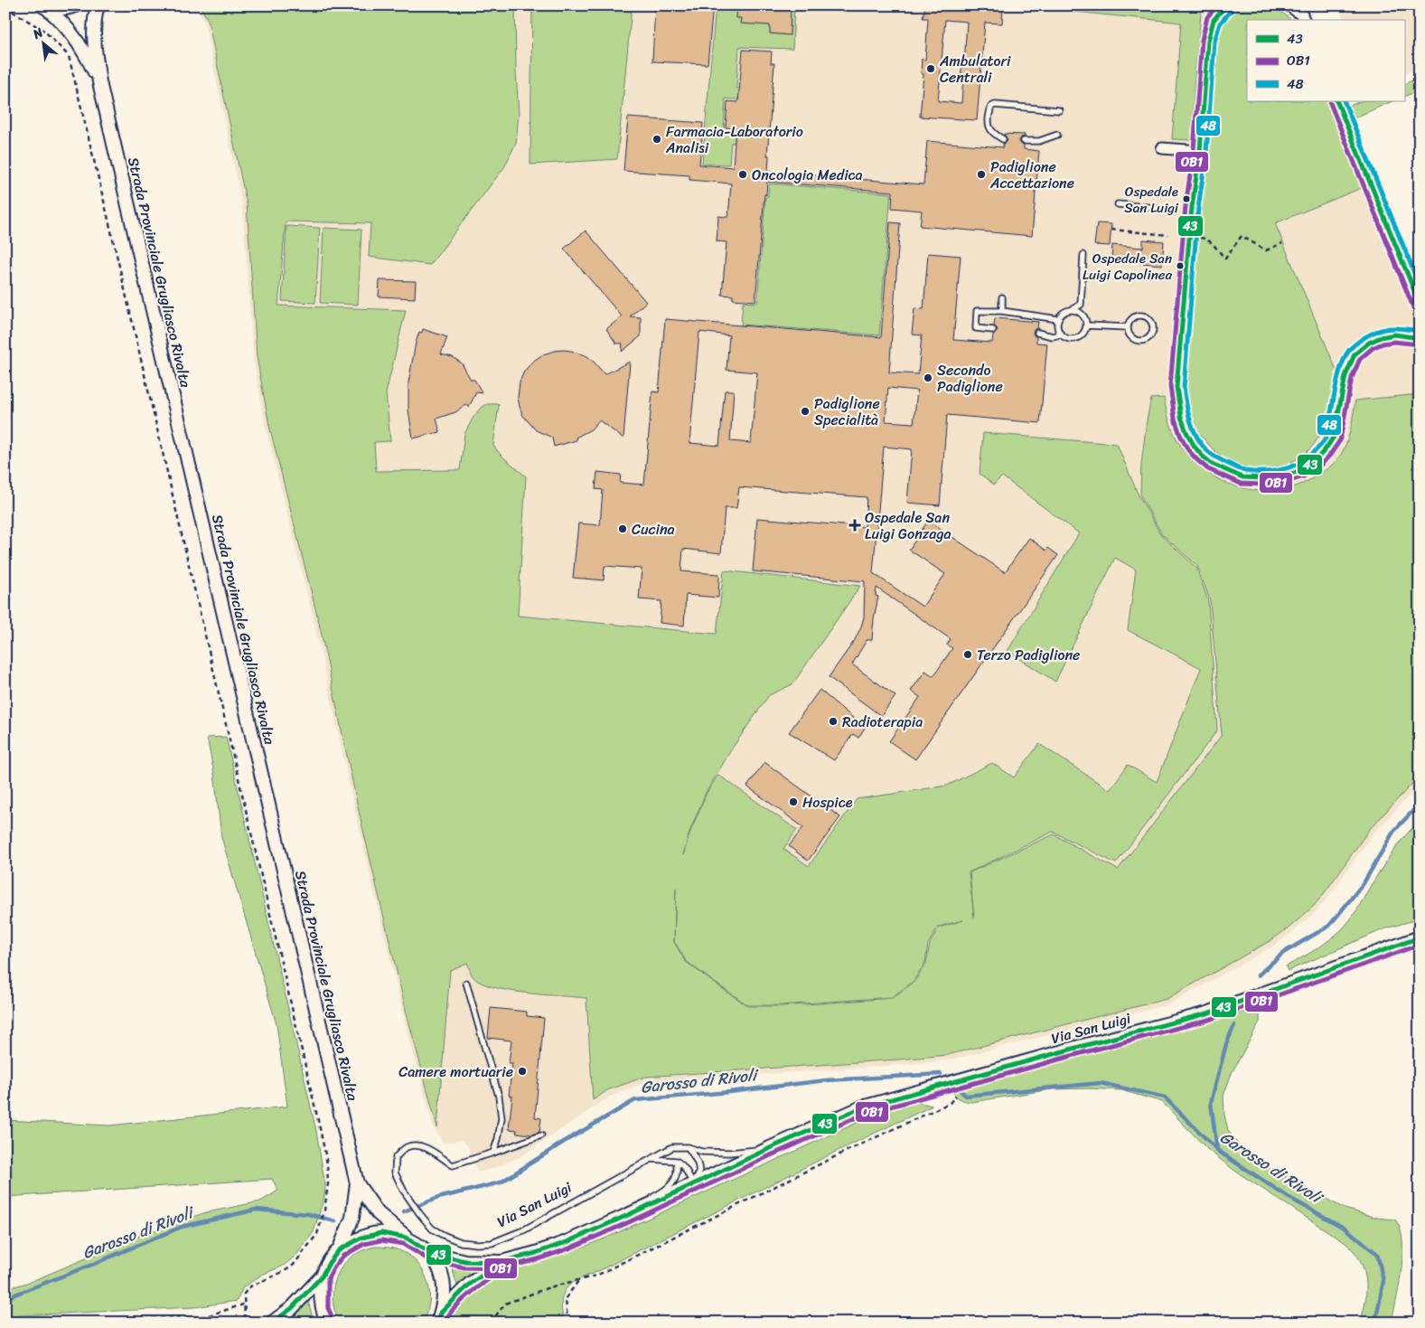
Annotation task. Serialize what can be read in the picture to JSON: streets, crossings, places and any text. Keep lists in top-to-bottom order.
{
  "streets": {
    "street": ["Strada Provinciale Grugliasco Rivalta", "Via San Luigi"]
  },
  "water": ["Garosso di Rivoli"],
  "places": {
    "other": [
      "Ambulatori Centrali",
      "Farmacia-Laboratorio Analisi",
      "Oncologia Medica",
      "Padiglione Accettazione",
      "Ospedale San Luigi",
      "Ospedale San Luigi Capolinea",
      "Secondo Padiglione",
      "Padiglione Specialità",
      "Cucina",
      "Terzo Padiglione",
      "Radioterapia",
      "Hospice",
      "Camere mortuarie"
    ],
    "health": ["Ospedale San Luigi Gonzaga"]
  },
  "lines": ["transit line 43", "transit line OB1", "transit line 48"],
  "legend": ["43", "OB1", "48"],
  "north": "top left"
}
